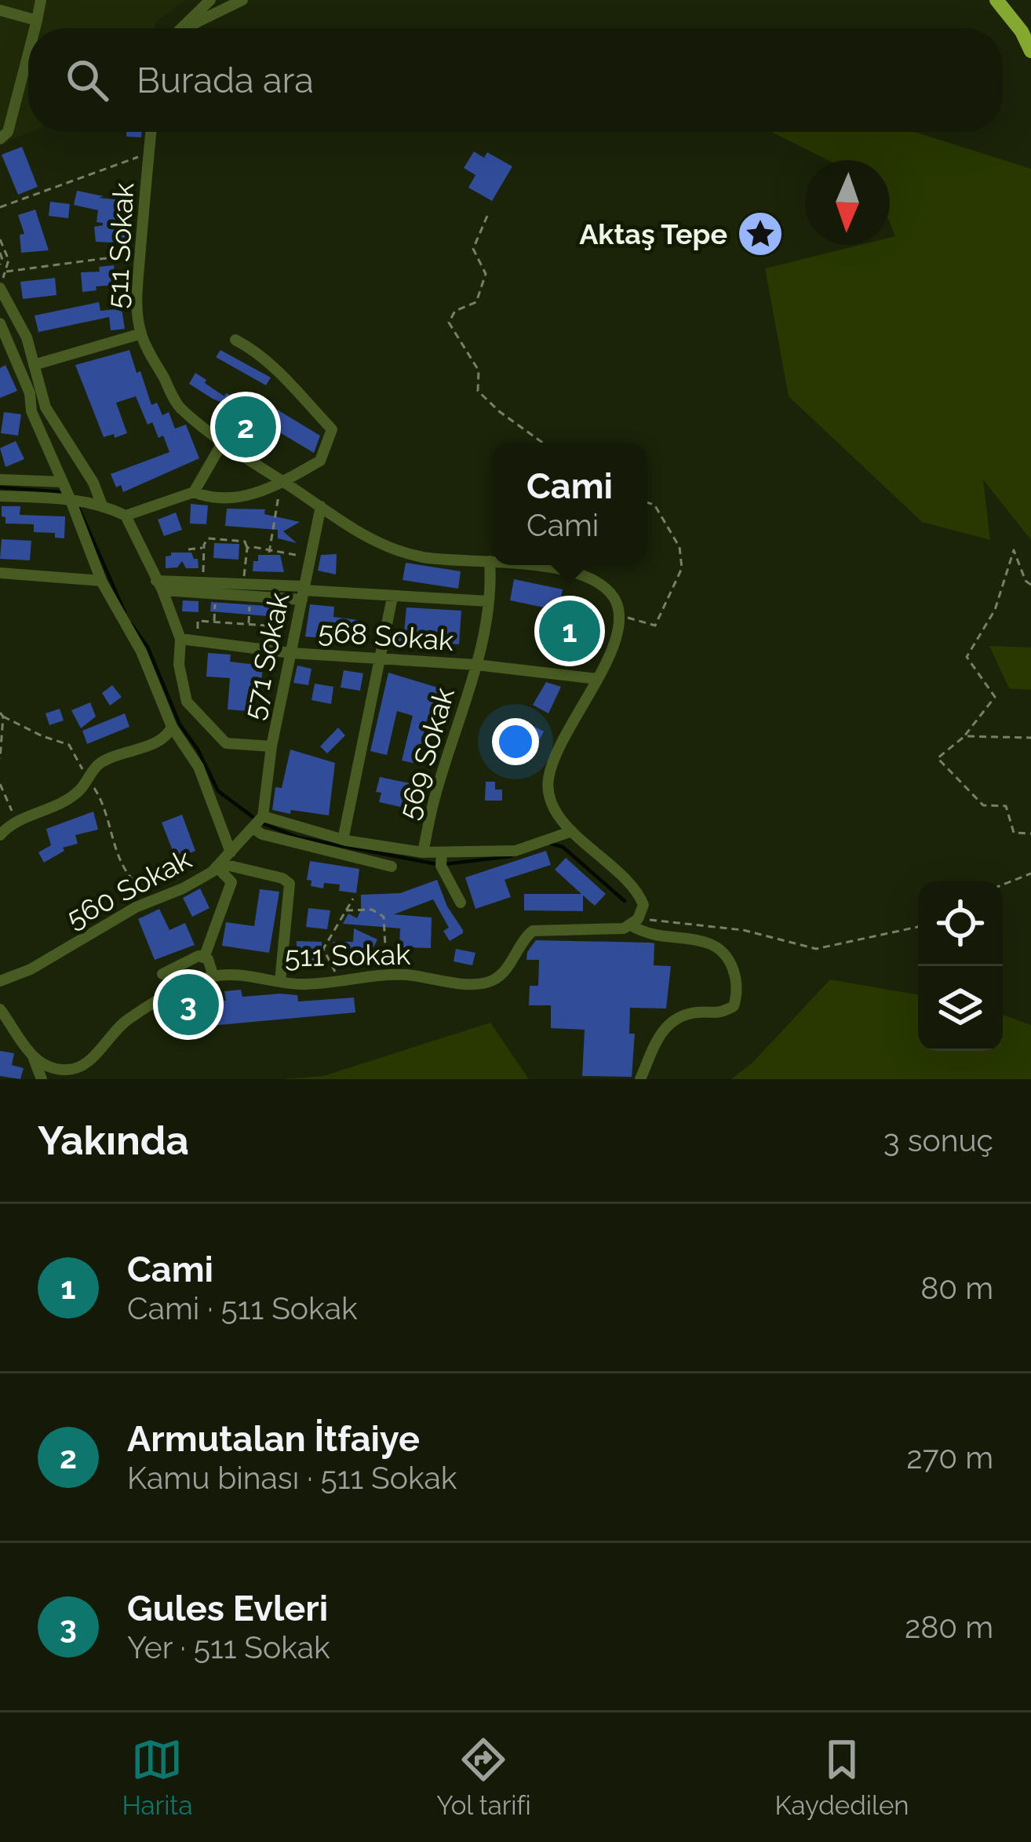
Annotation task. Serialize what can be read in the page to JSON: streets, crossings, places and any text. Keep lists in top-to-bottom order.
{
  "streets": {
    "street": [
      "511 Sokak",
      "568 Sokak",
      "571 Sokak",
      "569 Sokak",
      "560 Sokak"
    ]
  },
  "crossings": [
    ["511 Sokak", "571 Sokak"],
    ["511 Sokak", "569 Sokak"],
    ["568 Sokak", "571 Sokak"],
    ["568 Sokak", "569 Sokak"],
    ["571 Sokak", "569 Sokak"],
    ["571 Sokak", "560 Sokak"],
    ["569 Sokak", "560 Sokak"]
  ],
  "places": {
    "place": ["Aktaş Tepe"]
  },
  "north": "bottom",
  "page": {
    "search": "Burada ara",
    "pins": ["2", "1", "3"],
    "popup": ["Cami", "Cami"],
    "heading": ["Yakında", "3 sonuç"],
    "list": [
      {
        "mark": "1",
        "name": "Cami",
        "note": "Cami · 511 Sokak",
        "value": "80 m"
      },
      {
        "mark": "2",
        "name": "Armutalan İtfaiye",
        "note": "Kamu binası · 511 Sokak",
        "value": "270 m"
      },
      {
        "mark": "3",
        "name": "Gules Evleri",
        "note": "Yer · 511 Sokak",
        "value": "280 m"
      }
    ],
    "nav": ["Harita", "Yol tarifi", "Kaydedilen"]
  }
}
